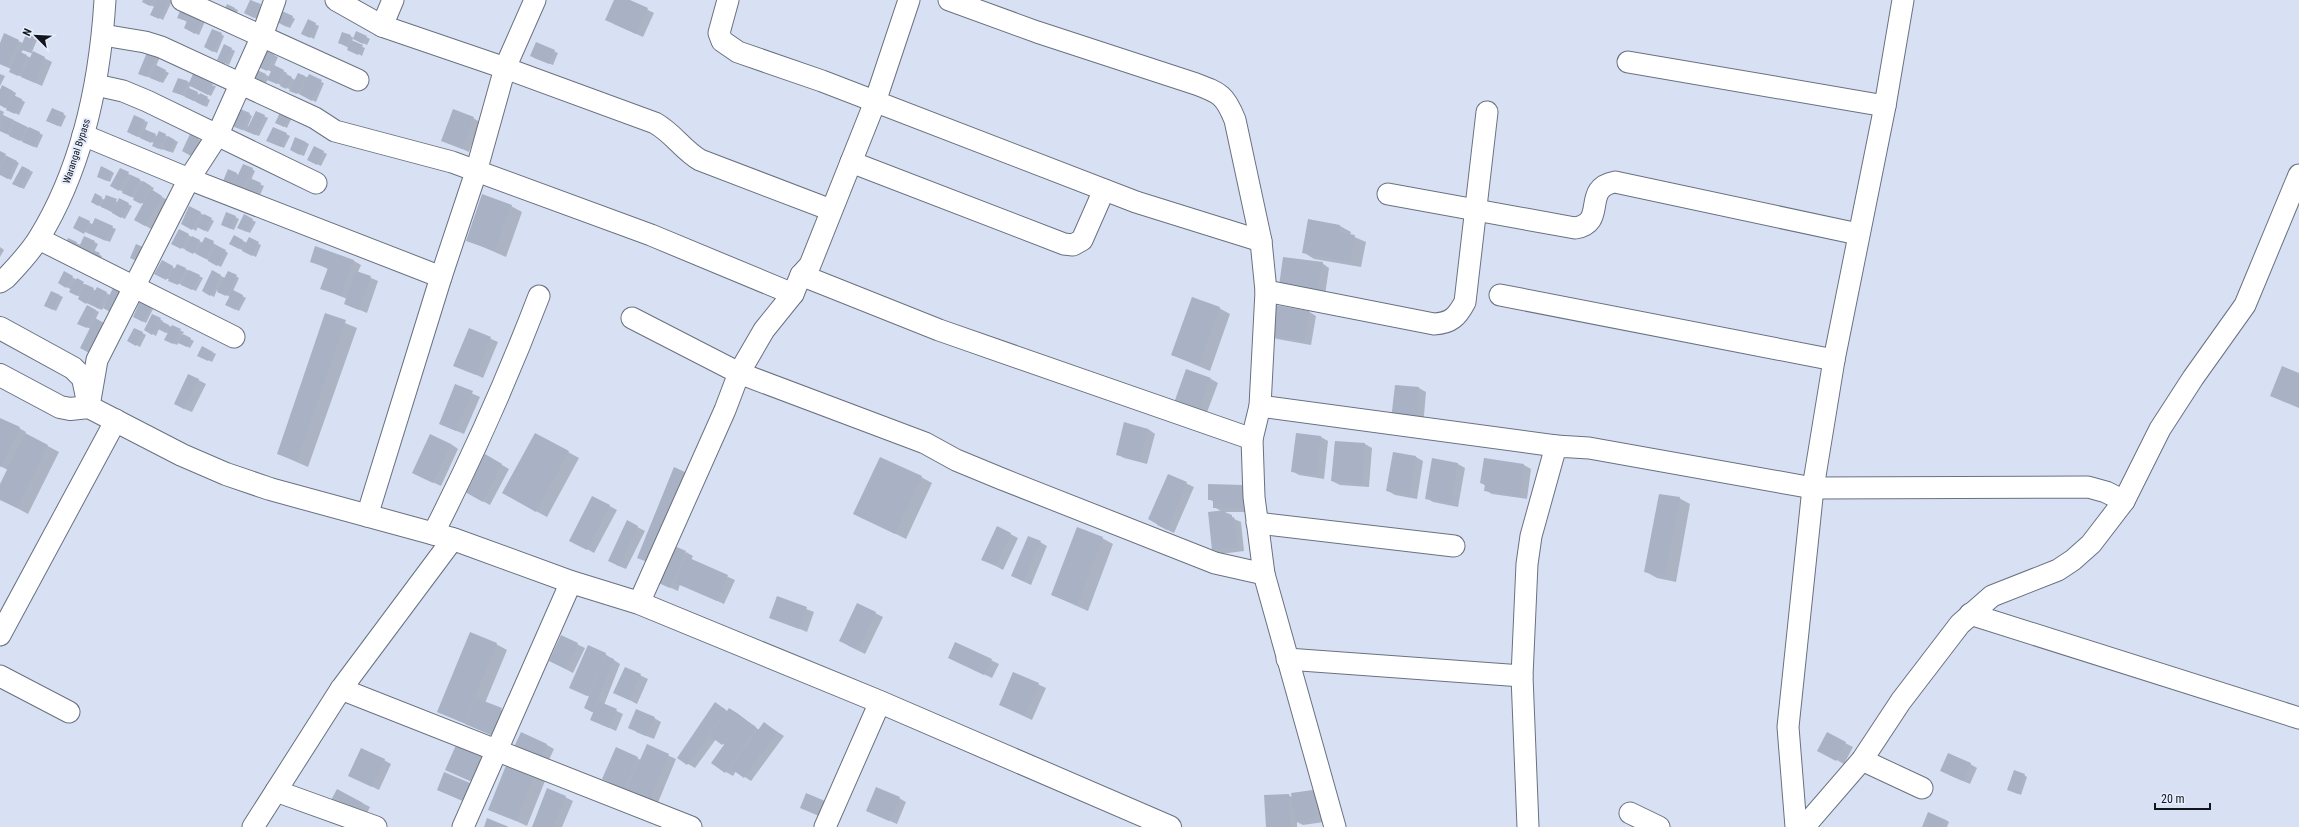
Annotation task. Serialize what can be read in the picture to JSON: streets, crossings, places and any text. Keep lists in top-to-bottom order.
{
  "streets": {
    "street": ["Warangal Bypass"]
  },
  "scale_bar": "20 m",
  "north": "top left"
}
